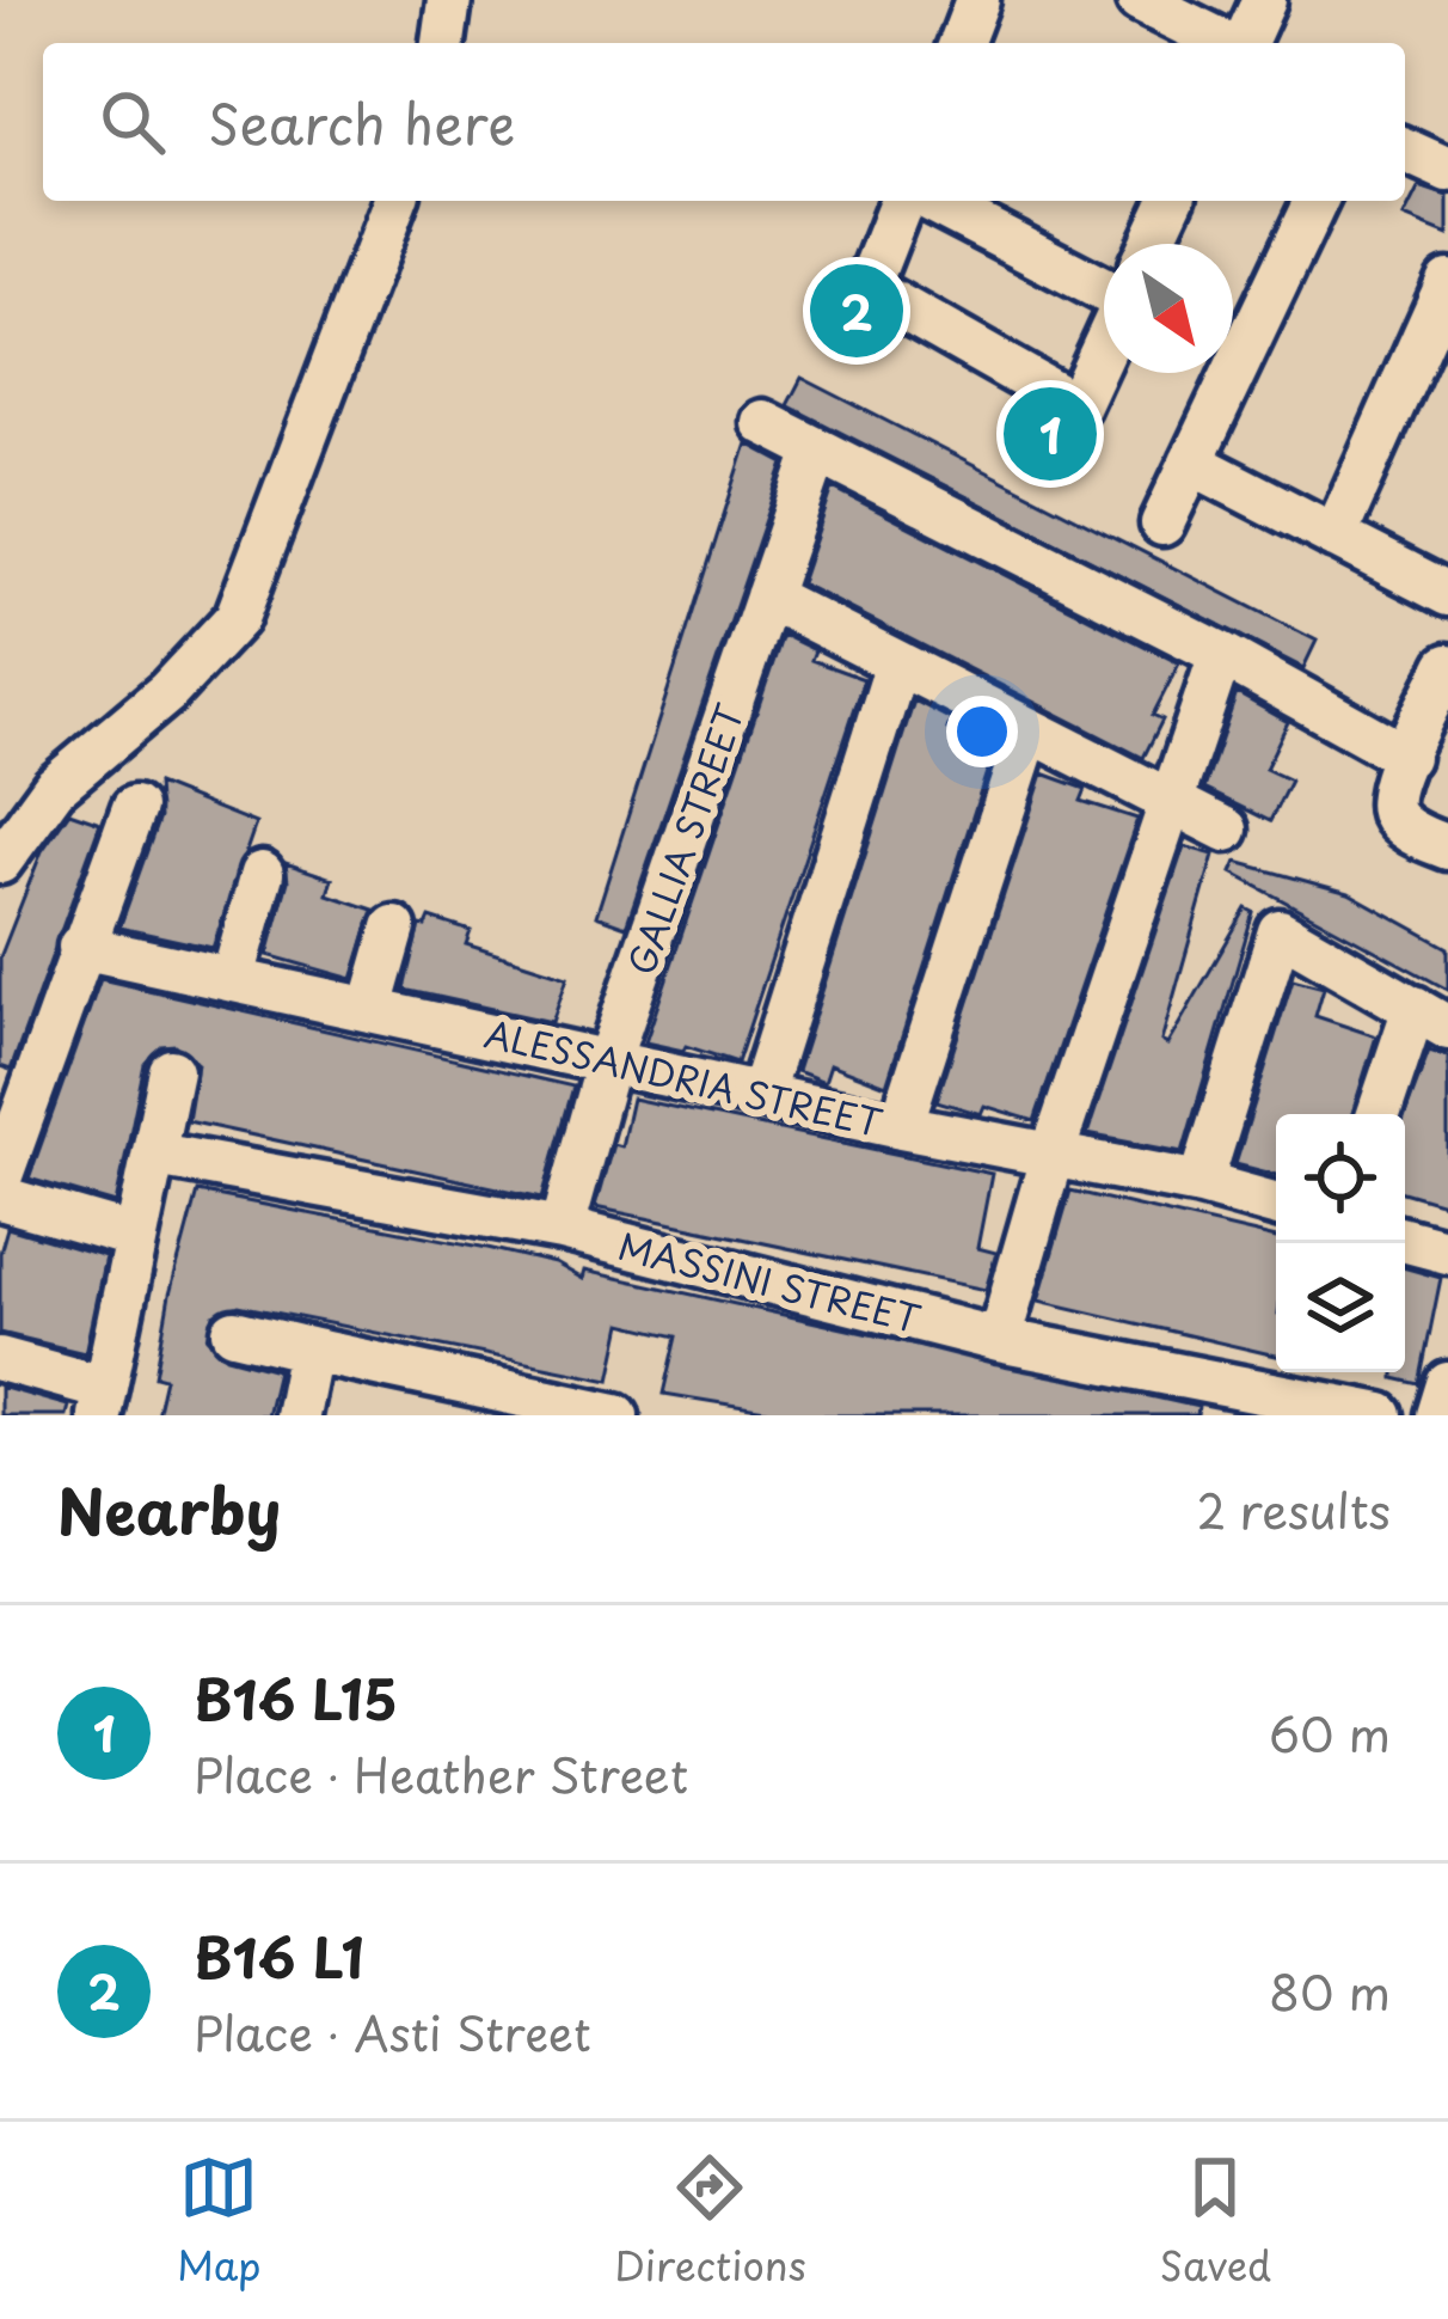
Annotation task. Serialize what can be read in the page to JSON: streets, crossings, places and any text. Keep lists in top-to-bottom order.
{
  "streets": {
    "street": ["GALLIA STREET", "ALESSANDRIA STREET", "MASSINI STREET"]
  },
  "crossings": [
    ["GALLIA STREET", "ALESSANDRIA STREET"],
    ["GALLIA STREET", "MASSINI STREET"]
  ],
  "north": "bottom right",
  "page": {
    "search": "Search here",
    "pins": ["2", "1"],
    "heading": ["Nearby", "2 results"],
    "list": [
      {
        "mark": "1",
        "name": "B16 L15",
        "note": "Place · Heather Street",
        "value": "60 m"
      },
      {
        "mark": "2",
        "name": "B16 L1",
        "note": "Place · Asti Street",
        "value": "80 m"
      }
    ],
    "nav": ["Map", "Directions", "Saved"]
  }
}
